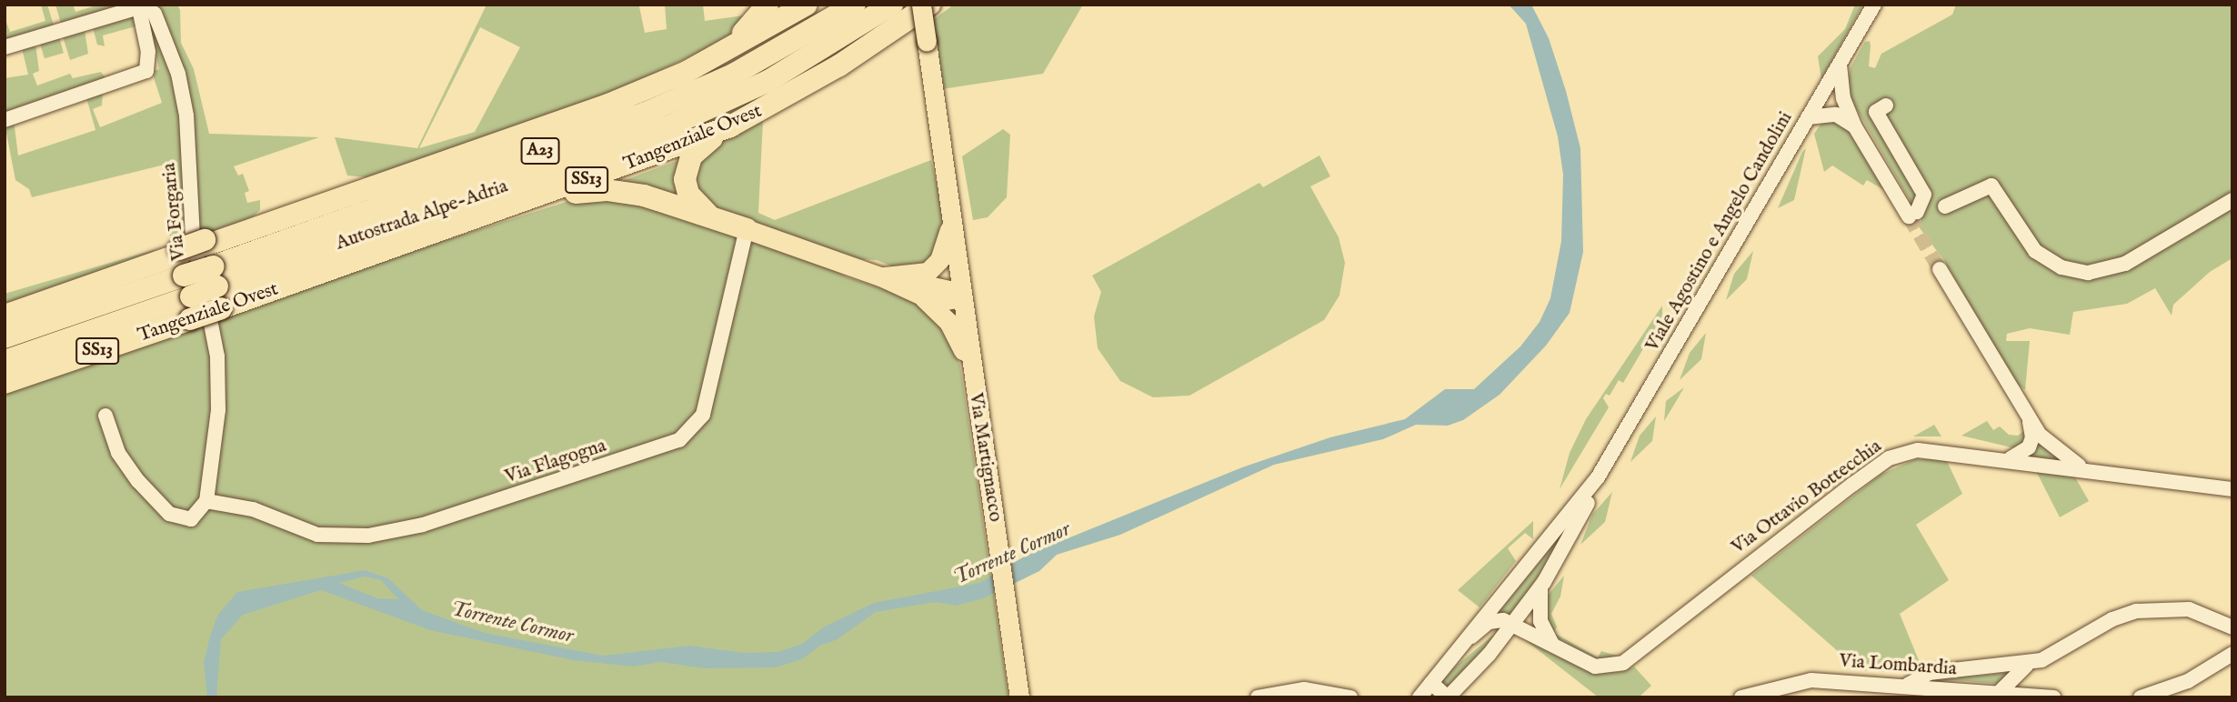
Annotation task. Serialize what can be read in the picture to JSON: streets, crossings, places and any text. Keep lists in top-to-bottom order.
{
  "streets": {
    "highway": [
      "Tangenziale Ovest",
      "A23",
      "SS13",
      "Autostrada Alpe-Adria"
    ],
    "main road": ["Via Martignacco"],
    "street": [
      "Via Forgaria",
      "Viale Agostino e Angelo Candolini",
      "Via Flagogna",
      "Via Ottavio Bottecchia",
      "Via Lombardia"
    ]
  },
  "crossings": [
    ["Tangenziale Ovest", "Autostrada Alpe-Adria"],
    ["Via Forgaria", "Via Flagogna"],
    ["Viale Agostino e Angelo Candolini", "Via Ottavio Bottecchia"],
    ["Via Martignacco", "Via Flagogna"]
  ],
  "water": ["Torrente Cormor"]
}
